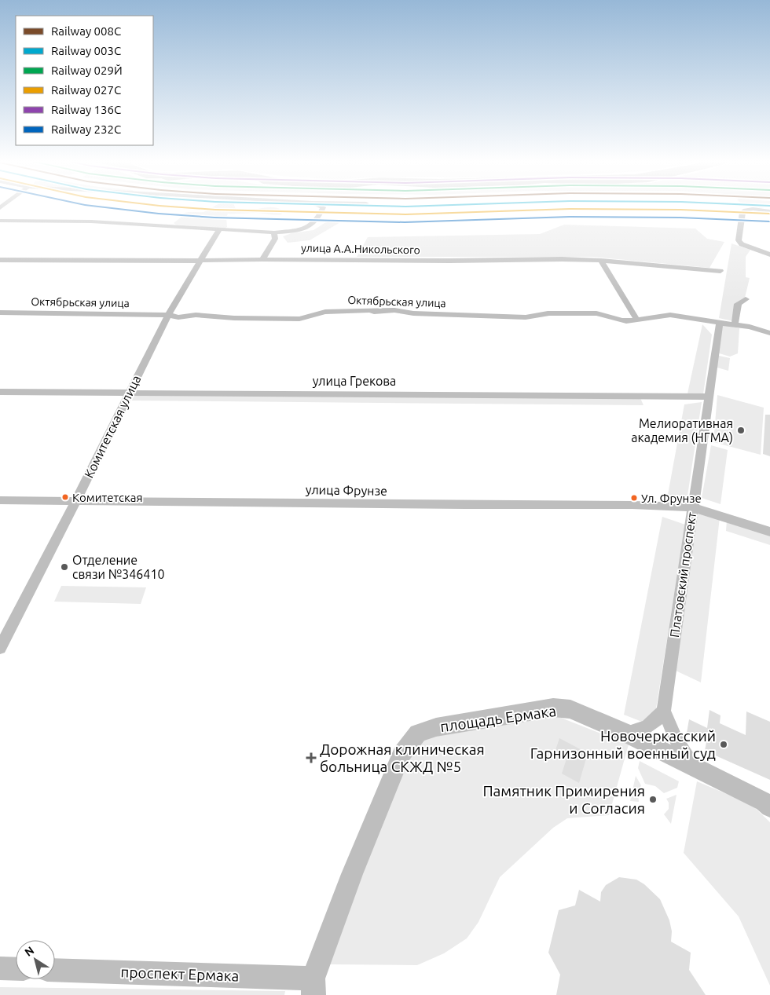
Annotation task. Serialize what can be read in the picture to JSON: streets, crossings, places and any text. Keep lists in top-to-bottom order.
{
  "streets": {
    "main road": ["площадь Ермака", "проспект Ермака"],
    "street": [
      "улица А.А.Никольского",
      "Октябрьская улица",
      "улица Грекова",
      "Комитетская улица",
      "улица Фрунзе",
      "Платовский проспект"
    ]
  },
  "crossings": [
    ["улица А.А.Никольского", "Комитетская улица"],
    ["Октябрьская улица", "Комитетская улица"],
    ["Октябрьская улица", "Платовский проспект"],
    ["улица Грекова", "Комитетская улица"],
    ["улица Грекова", "Платовский проспект"],
    ["Комитетская улица", "улица Фрунзе"],
    ["улица Фрунзе", "Платовский проспект"],
    ["площадь Ермака", "проспект Ермака"]
  ],
  "places": {
    "other": [
      "Мелиоративная академия (НГМА)",
      "Комитетская",
      "Ул. Фрунзе",
      "Отделение связи №346410",
      "Новочеркасский Гарнизонный военный суд",
      "Памятник Примирения и Cогласия"
    ],
    "health": ["Дорожная клиническая больница СКЖД №5"]
  },
  "lines": ["rail line 027С", "rail line 232C"],
  "legend": [
    "Railway 008С",
    "Railway 003С",
    "Railway 029Й",
    "Railway 027С",
    "Railway 136С",
    "Railway 232C"
  ],
  "north": "top left"
}
